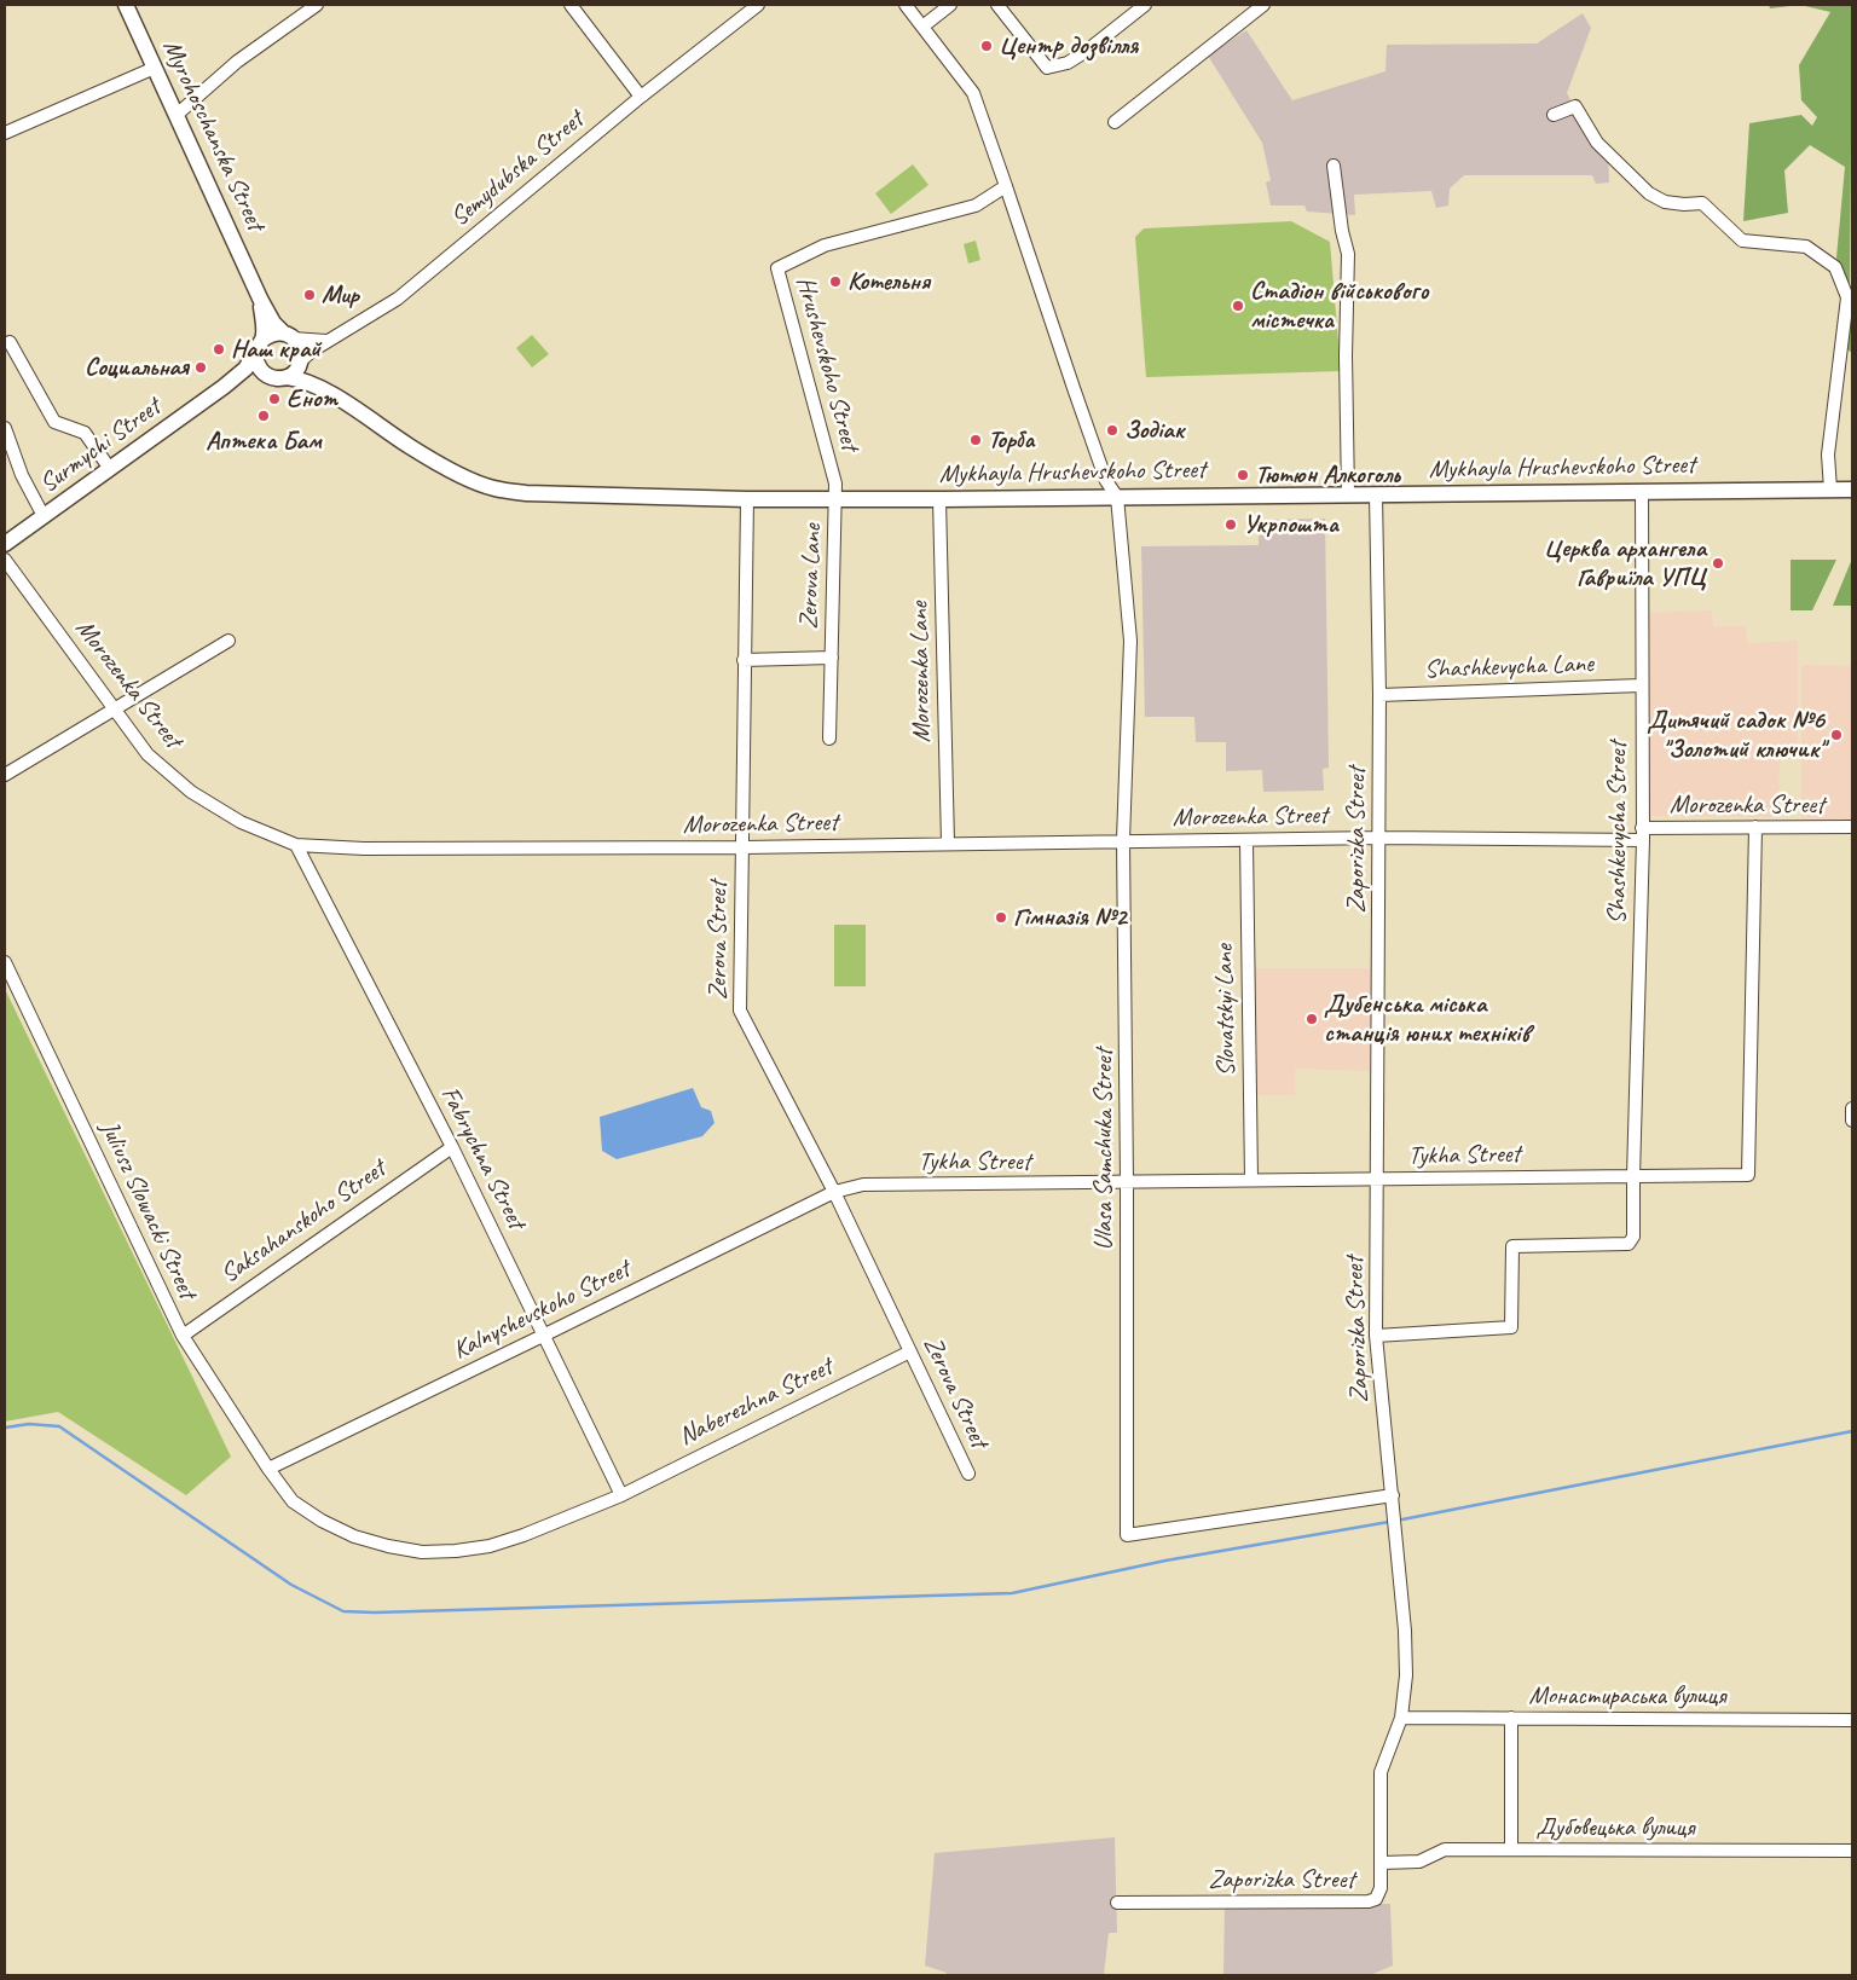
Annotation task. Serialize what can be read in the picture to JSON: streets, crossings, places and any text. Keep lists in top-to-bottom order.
{
  "streets": {
    "main road": ["Myrohoschanska Street", "Surmychi Street", "Mykhayla Hrushevskoho Street"],
    "street": [
      "Semydubska Street",
      "Hrushevskoho Street",
      "Zerova Lane",
      "Shashkevycha Lane",
      "Morozenka Lane",
      "Morozenka Street",
      "Shashkevycha Street",
      "Zaporizka Street",
      "Zerova Street",
      "Slovatskyi Lane",
      "Ulasa Samchuka Street",
      "Tykha Street",
      "Fabrychna Street",
      "Juliusz Slowacki Street",
      "Saksahanskoho Street",
      "Kalnyshevskoho Street",
      "Naberezhna Street",
      "Монастираська вулиця",
      "Дубовецька вулиця"
    ]
  },
  "crossings": [
    ["Semydubska Street", "Mykhayla Hrushevskoho Street"],
    ["Hrushevskoho Street", "Mykhayla Hrushevskoho Street"],
    ["Hrushevskoho Street", "Zerova Lane"],
    ["Mykhayla Hrushevskoho Street", "Zerova Lane"],
    ["Mykhayla Hrushevskoho Street", "Morozenka Lane"],
    ["Mykhayla Hrushevskoho Street", "Shashkevycha Street"],
    ["Mykhayla Hrushevskoho Street", "Zaporizka Street"],
    ["Mykhayla Hrushevskoho Street", "Zerova Street"],
    ["Mykhayla Hrushevskoho Street", "Ulasa Samchuka Street"],
    ["Zerova Lane", "Zerova Street"],
    ["Shashkevycha Lane", "Shashkevycha Street"],
    ["Shashkevycha Lane", "Zaporizka Street"],
    ["Morozenka Lane", "Morozenka Street"],
    ["Morozenka Street", "Shashkevycha Street"],
    ["Morozenka Street", "Zaporizka Street"],
    ["Morozenka Street", "Zerova Street"],
    ["Morozenka Street", "Slovatskyi Lane"],
    ["Morozenka Street", "Ulasa Samchuka Street"],
    ["Morozenka Street", "Tykha Street"],
    ["Morozenka Street", "Fabrychna Street"],
    ["Shashkevycha Street", "Zaporizka Street"],
    ["Shashkevycha Street", "Tykha Street"],
    ["Zaporizka Street", "Ulasa Samchuka Street"],
    ["Zaporizka Street", "Tykha Street"],
    ["Zaporizka Street", "Монастираська вулиця"],
    ["Zaporizka Street", "Дубовецька вулиця"],
    ["Zerova Street", "Tykha Street"],
    ["Zerova Street", "Kalnyshevskoho Street"],
    ["Zerova Street", "Naberezhna Street"],
    ["Slovatskyi Lane", "Tykha Street"],
    ["Ulasa Samchuka Street", "Tykha Street"],
    ["Tykha Street", "Kalnyshevskoho Street"],
    ["Fabrychna Street", "Juliusz Slowacki Street"],
    ["Fabrychna Street", "Saksahanskoho Street"],
    ["Fabrychna Street", "Kalnyshevskoho Street"],
    ["Fabrychna Street", "Naberezhna Street"],
    ["Juliusz Slowacki Street", "Saksahanskoho Street"],
    ["Juliusz Slowacki Street", "Kalnyshevskoho Street"],
    ["Juliusz Slowacki Street", "Naberezhna Street"]
  ],
  "places": [
    "Центр дозвілля",
    "Котельня",
    "Мир",
    "Стадіон військового містечка",
    "Наш край",
    "Социальная",
    "Енот",
    "Аптека Бам",
    "Зодіак",
    "Торба",
    "Тютюн Алкоголь",
    "Укрпошта",
    "Церква архангела Гавриїла УПЦ",
    "Дитячий садок №6 \"Золотий ключик\"",
    "Гімназія №2",
    "Дубенська міська станція юних техніків"
  ]
}
